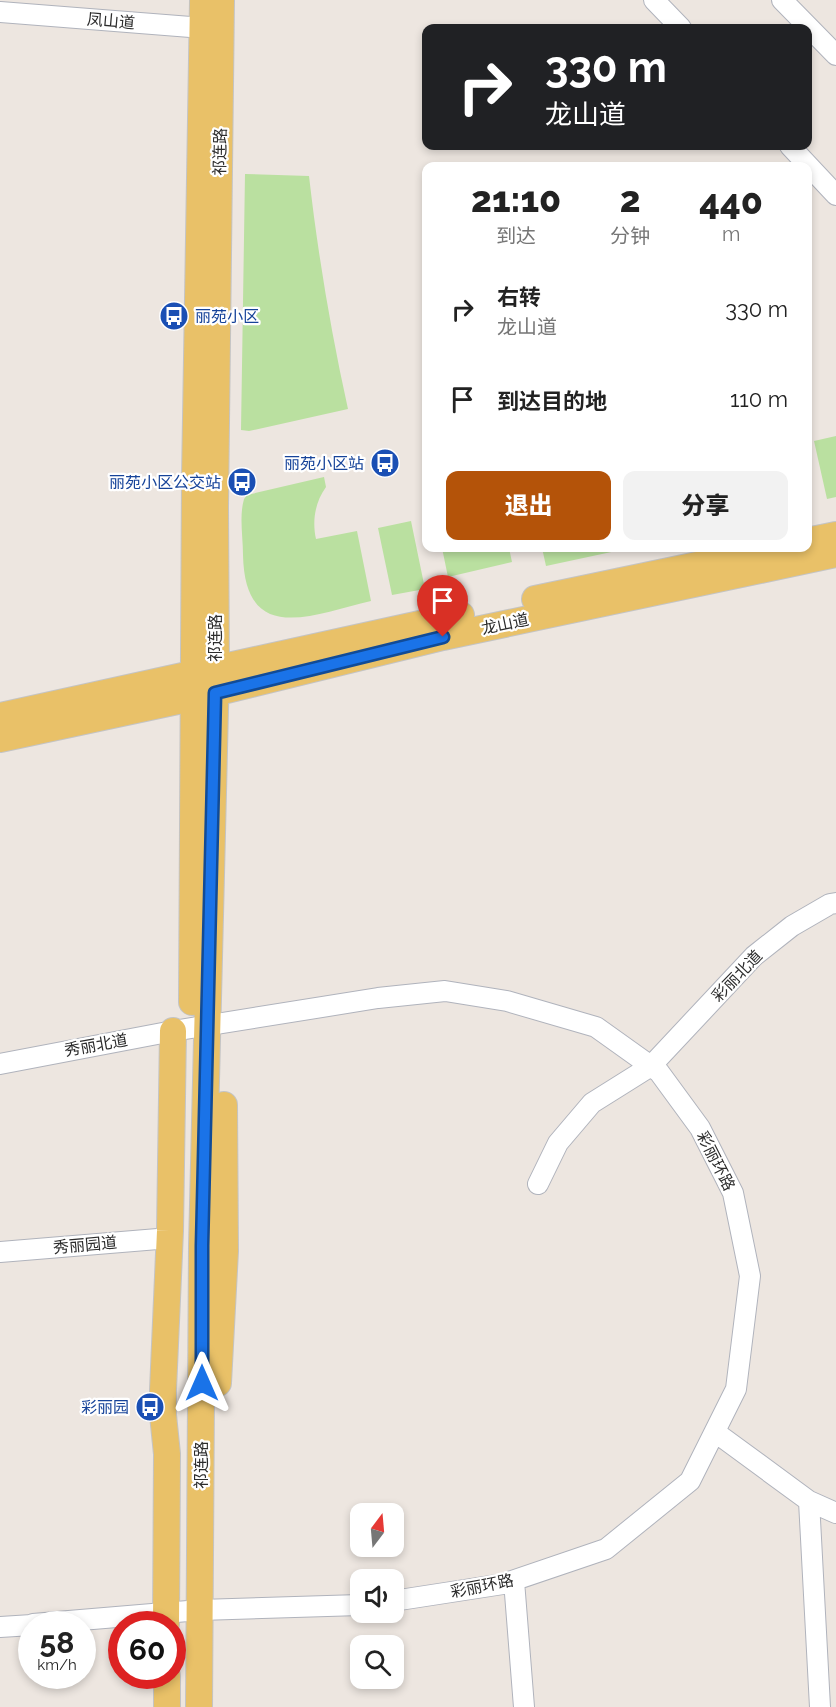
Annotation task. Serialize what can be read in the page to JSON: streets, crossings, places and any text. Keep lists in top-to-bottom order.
{
  "streets": {
    "main road": ["祁连路", "龙山道"],
    "street": [
      "凤山道",
      "彩丽北道",
      "秀丽北道",
      "彩丽环路",
      "秀丽园道"
    ]
  },
  "crossings": [
    ["凤山道", "祁连路"],
    ["祁连路", "龙山道"],
    ["祁连路", "秀丽北道"],
    ["祁连路", "彩丽环路"],
    ["彩丽北道", "彩丽环路"],
    ["秀丽北道", "彩丽环路"]
  ],
  "places": {
    "bus stop": [
      "丽苑小区",
      "丽苑小区站",
      "丽苑小区公交站",
      "彩丽园"
    ]
  },
  "north": "top",
  "page": {
    "turn": ["330 m", "龙山道"],
    "eta": [
      "21:10",
      "到达",
      "2",
      "分钟",
      "440",
      "m"
    ],
    "list": [
      {
        "name": "右转",
        "note": "龙山道",
        "value": "330 m"
      },
      {
        "name": "到达目的地",
        "value": "110 m"
      }
    ],
    "buttons": ["退出", "分享"],
    "speed": "58 km/h",
    "limit": "60"
  }
}
